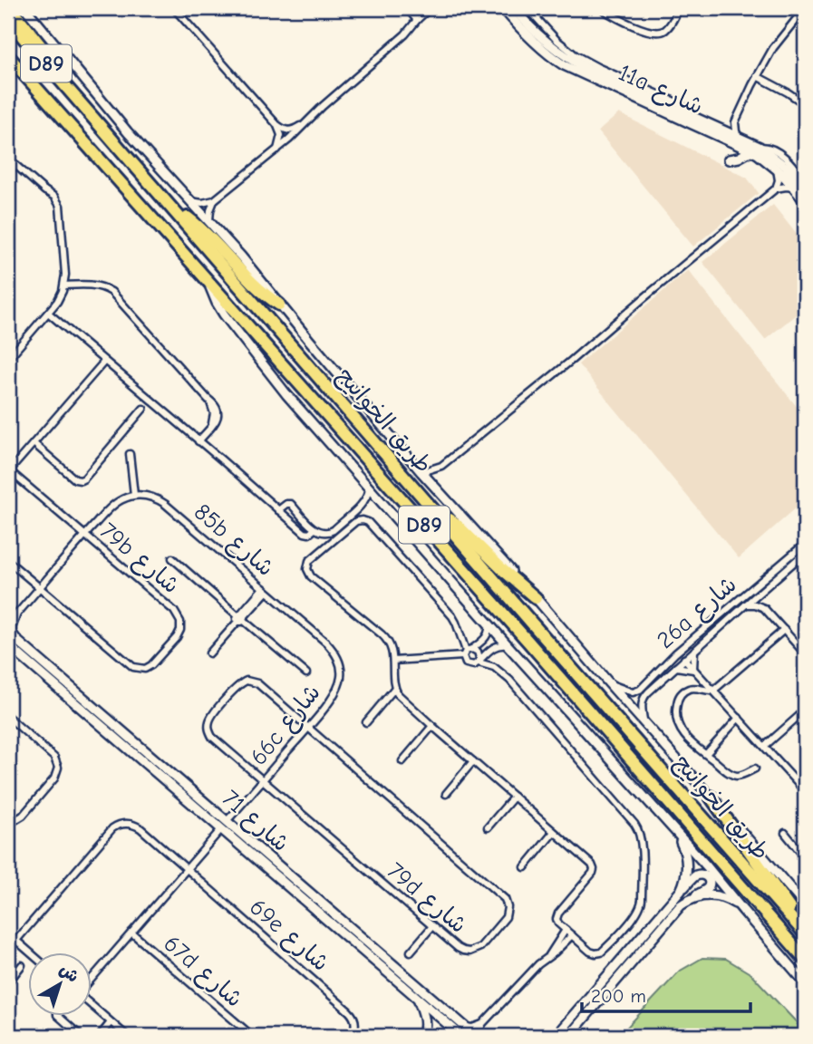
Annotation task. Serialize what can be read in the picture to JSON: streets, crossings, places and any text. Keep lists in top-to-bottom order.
{
  "streets": {
    "highway": ["D89", "طريق الخوانيج"],
    "street": [
      "11a شارع",
      "85b شارع",
      "79b شارع",
      "26a شارع",
      "66c شارع",
      "شارع 71",
      "79d شارع",
      "69e شارع",
      "67d شارع"
    ]
  },
  "crossings": [
    ["85b شارع", "66c شارع"],
    ["66c شارع", "شارع 71"],
    ["66c شارع", "79d شارع"],
    ["66c شارع", "69e شارع"],
    ["66c شارع", "67d شارع"]
  ],
  "scale_bar": "200 m",
  "north": "top right"
}
